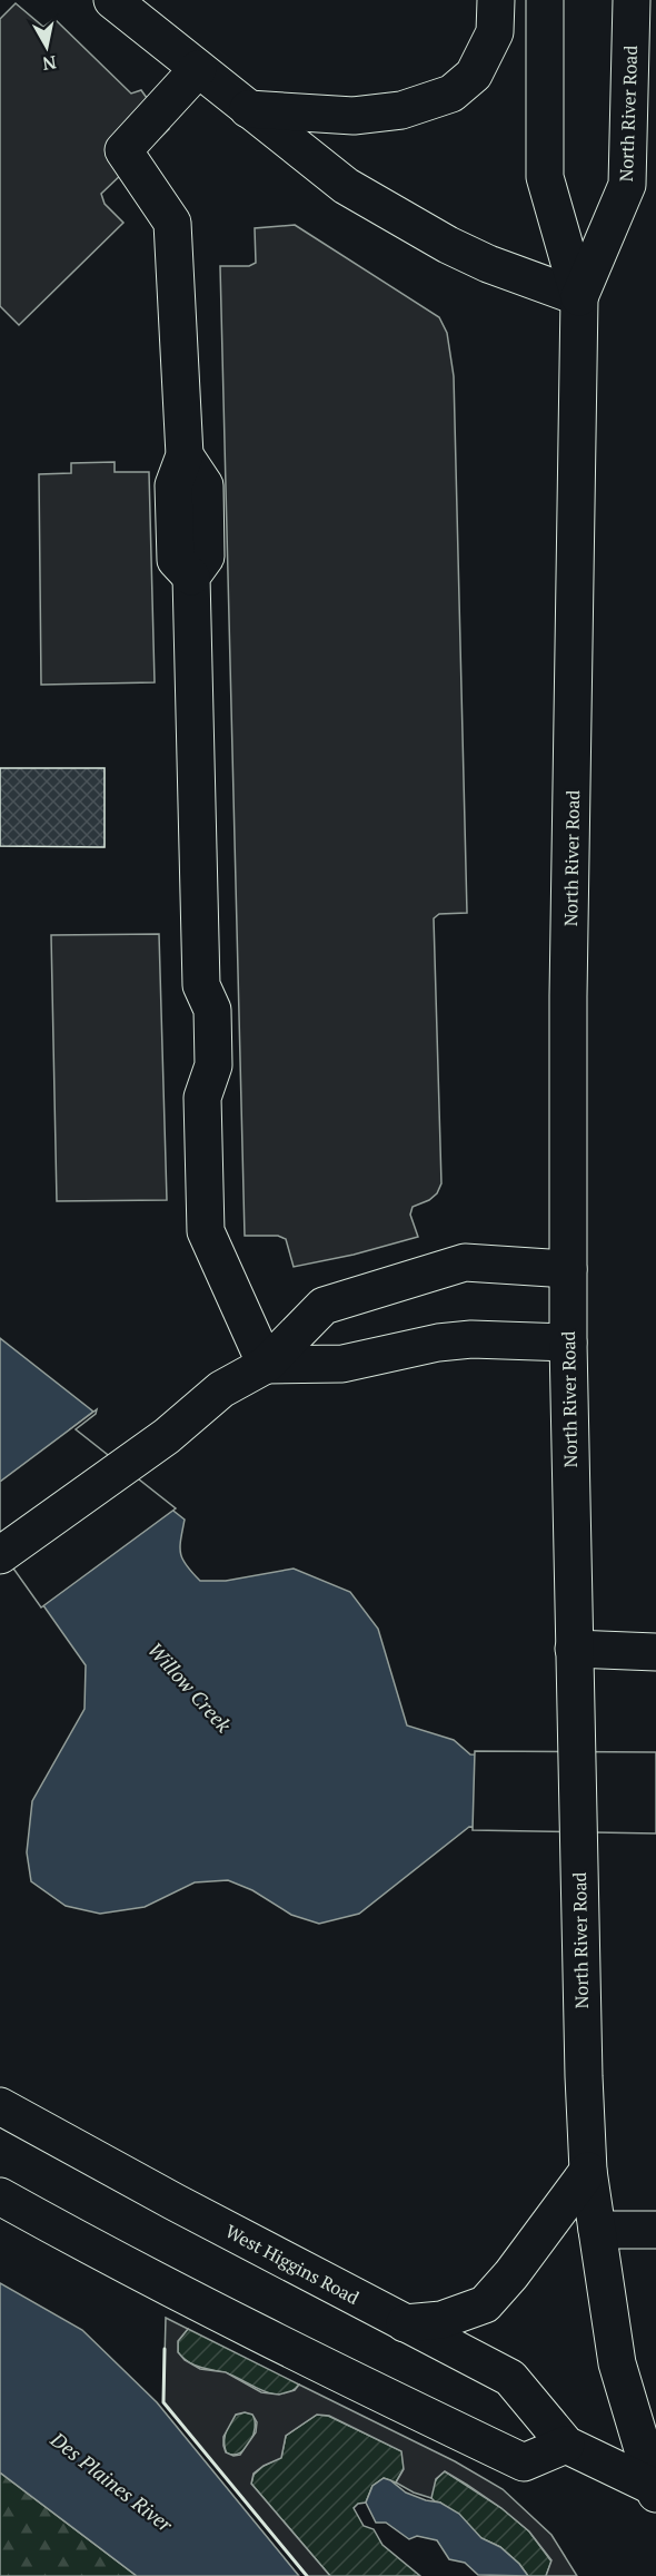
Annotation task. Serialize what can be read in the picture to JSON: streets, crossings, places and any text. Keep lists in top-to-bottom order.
{
  "streets": {
    "main road": ["North River Road", "West Higgins Road"]
  },
  "crossings": [
    ["North River Road", "West Higgins Road"]
  ],
  "water": ["Willow Creek", "Des Plaines River"],
  "north": "bottom"
}
